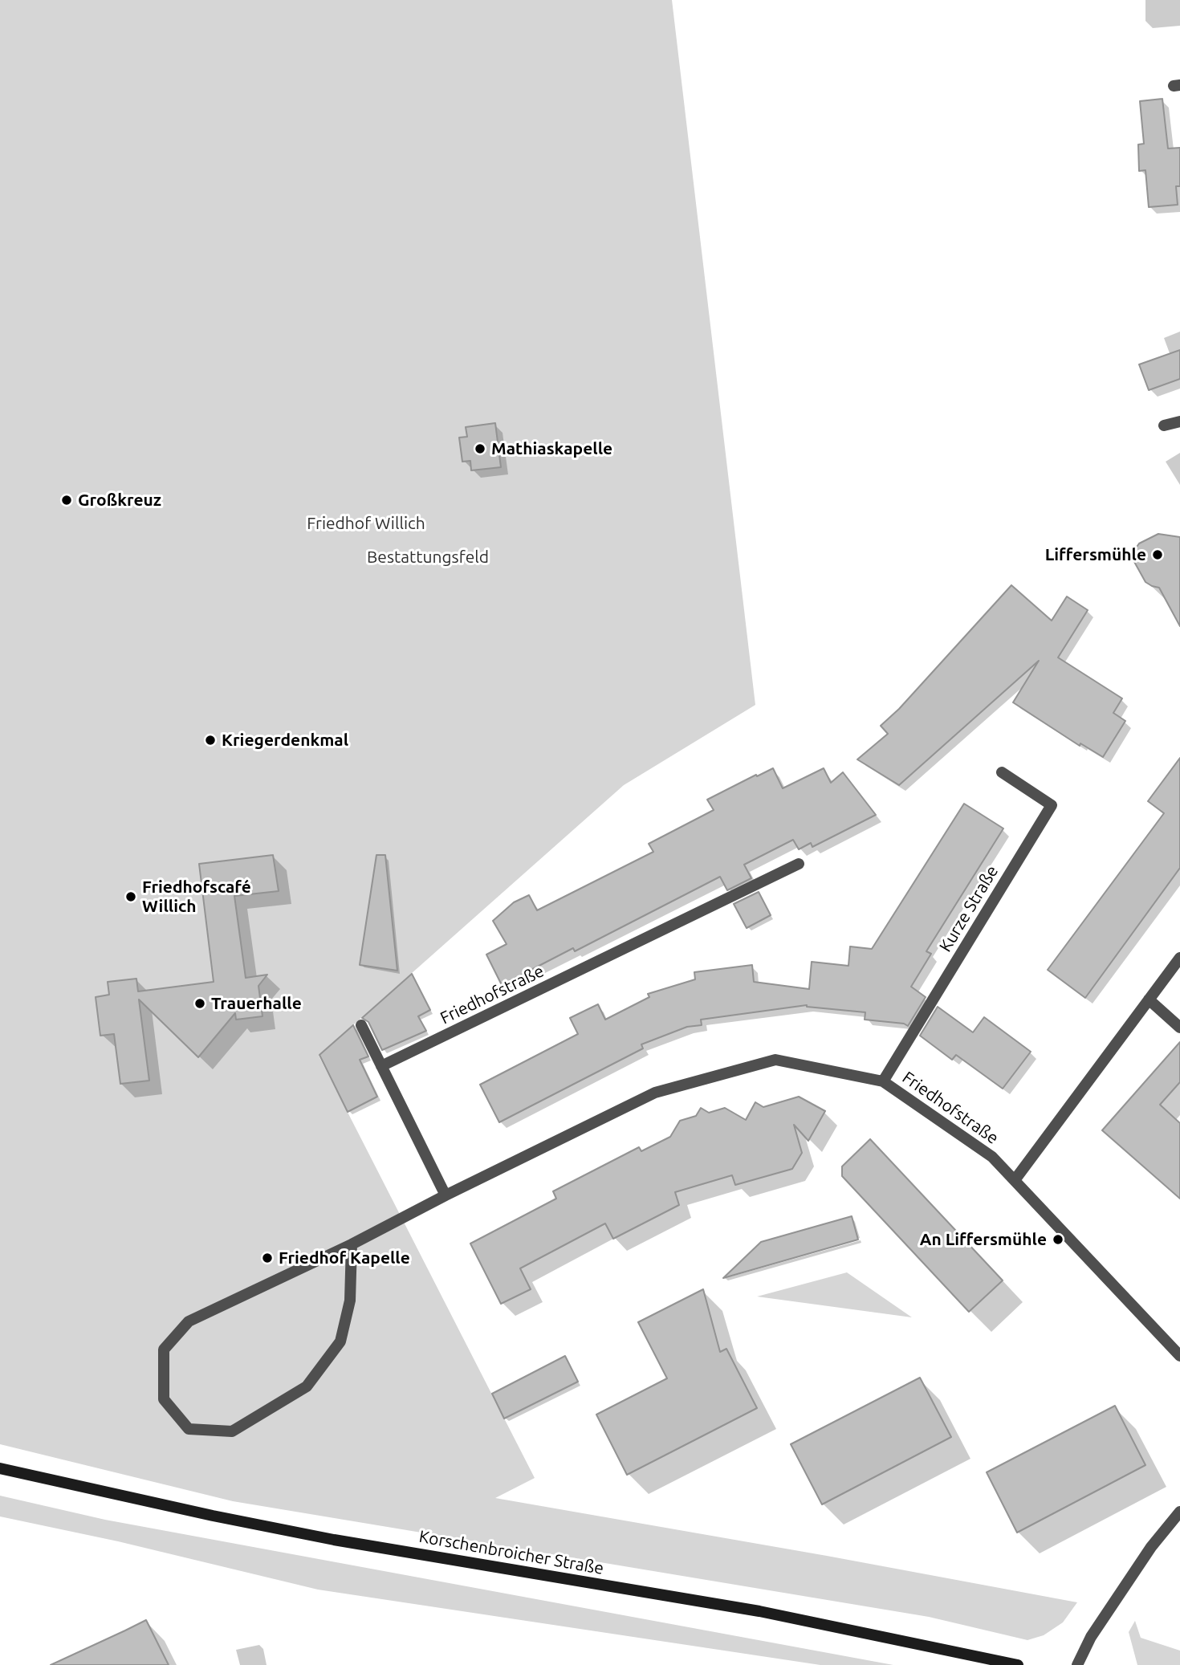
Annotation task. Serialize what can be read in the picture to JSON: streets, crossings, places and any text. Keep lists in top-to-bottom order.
{
  "streets": {
    "main road": ["Korschenbroicher Straße"],
    "street": ["Kurze Straße", "Friedhofstraße"]
  },
  "crossings": [
    ["Kurze Straße", "Friedhofstraße"]
  ],
  "parks": ["Friedhof Willich", "Bestattungsfeld"],
  "places": [
    "Mathiaskapelle",
    "Großkreuz",
    "Liffersmühle",
    "Kriegerdenkmal",
    "Friedhofscafé Willich",
    "Trauerhalle",
    "An Liffersmühle",
    "Friedhof Kapelle"
  ]
}
